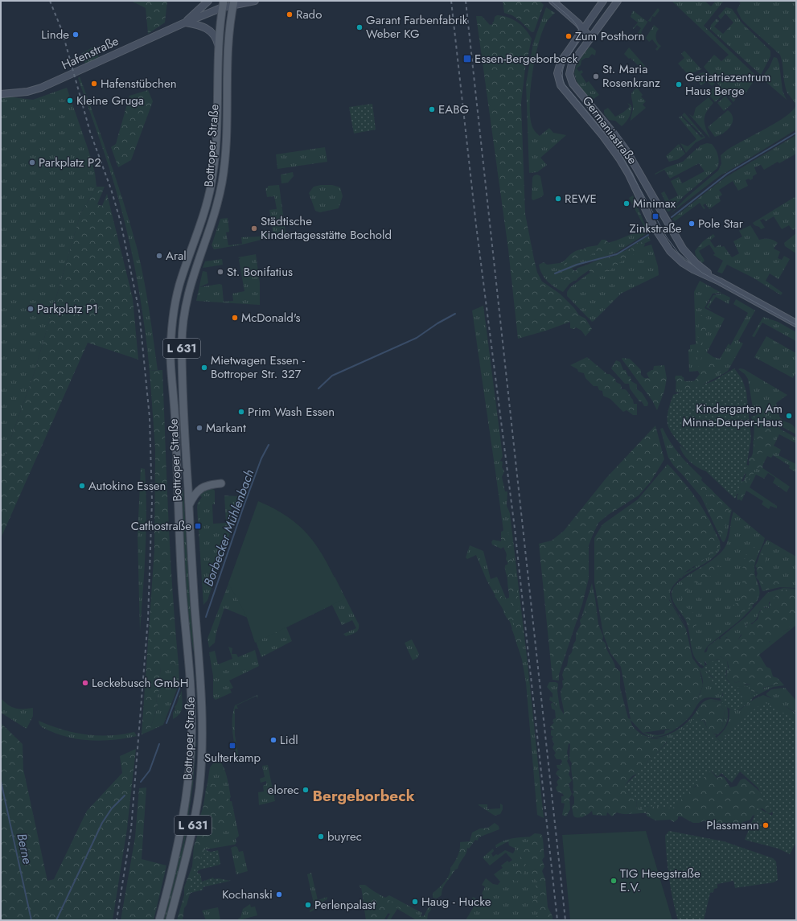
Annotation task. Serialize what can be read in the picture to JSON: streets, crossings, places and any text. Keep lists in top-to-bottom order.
{
  "streets": {
    "main road": [
      "Hafenstraße",
      "Germaniastraße",
      "Bottroper Straße",
      "L 631"
    ]
  },
  "crossings": [
    ["Hafenstraße", "Bottroper Straße"]
  ],
  "districts": ["Bergeborbeck"],
  "water": ["Borbecker Mühlenbach", "Berne"],
  "places": {
    "other": [
      "Rado",
      "Garant Farbenfabrik Weber KG",
      "Linde",
      "Zum Posthorn",
      "St. Maria Rosenkranz",
      "Hafenstübchen",
      "Geriatriezentrum Haus Berge",
      "Kleine Gruga",
      "EABG",
      "Parkplatz P2",
      "REWE",
      "Minimax",
      "Pole Star",
      "Städtische Kindertagesstätte Bochold",
      "Aral",
      "St. Bonifatius",
      "Parkplatz P1",
      "McDonald's",
      "Mietwagen Essen - Bottroper Str. 327",
      "Prim Wash Essen",
      "Kindergarten Am Minna-Deuper-Haus",
      "Markant",
      "Autokino Essen",
      "Leckebusch GmbH",
      "Lidl",
      "elorec",
      "Plassmann",
      "buyrec",
      "TIG Heegstraße E.V.",
      "Kochanski",
      "Haug - Hucke",
      "Perlenpalast"
    ],
    "transit": [
      "Essen-Bergeborbeck",
      "Zinkstraße",
      "Cathostraße",
      "Sulterkamp"
    ]
  }
}
